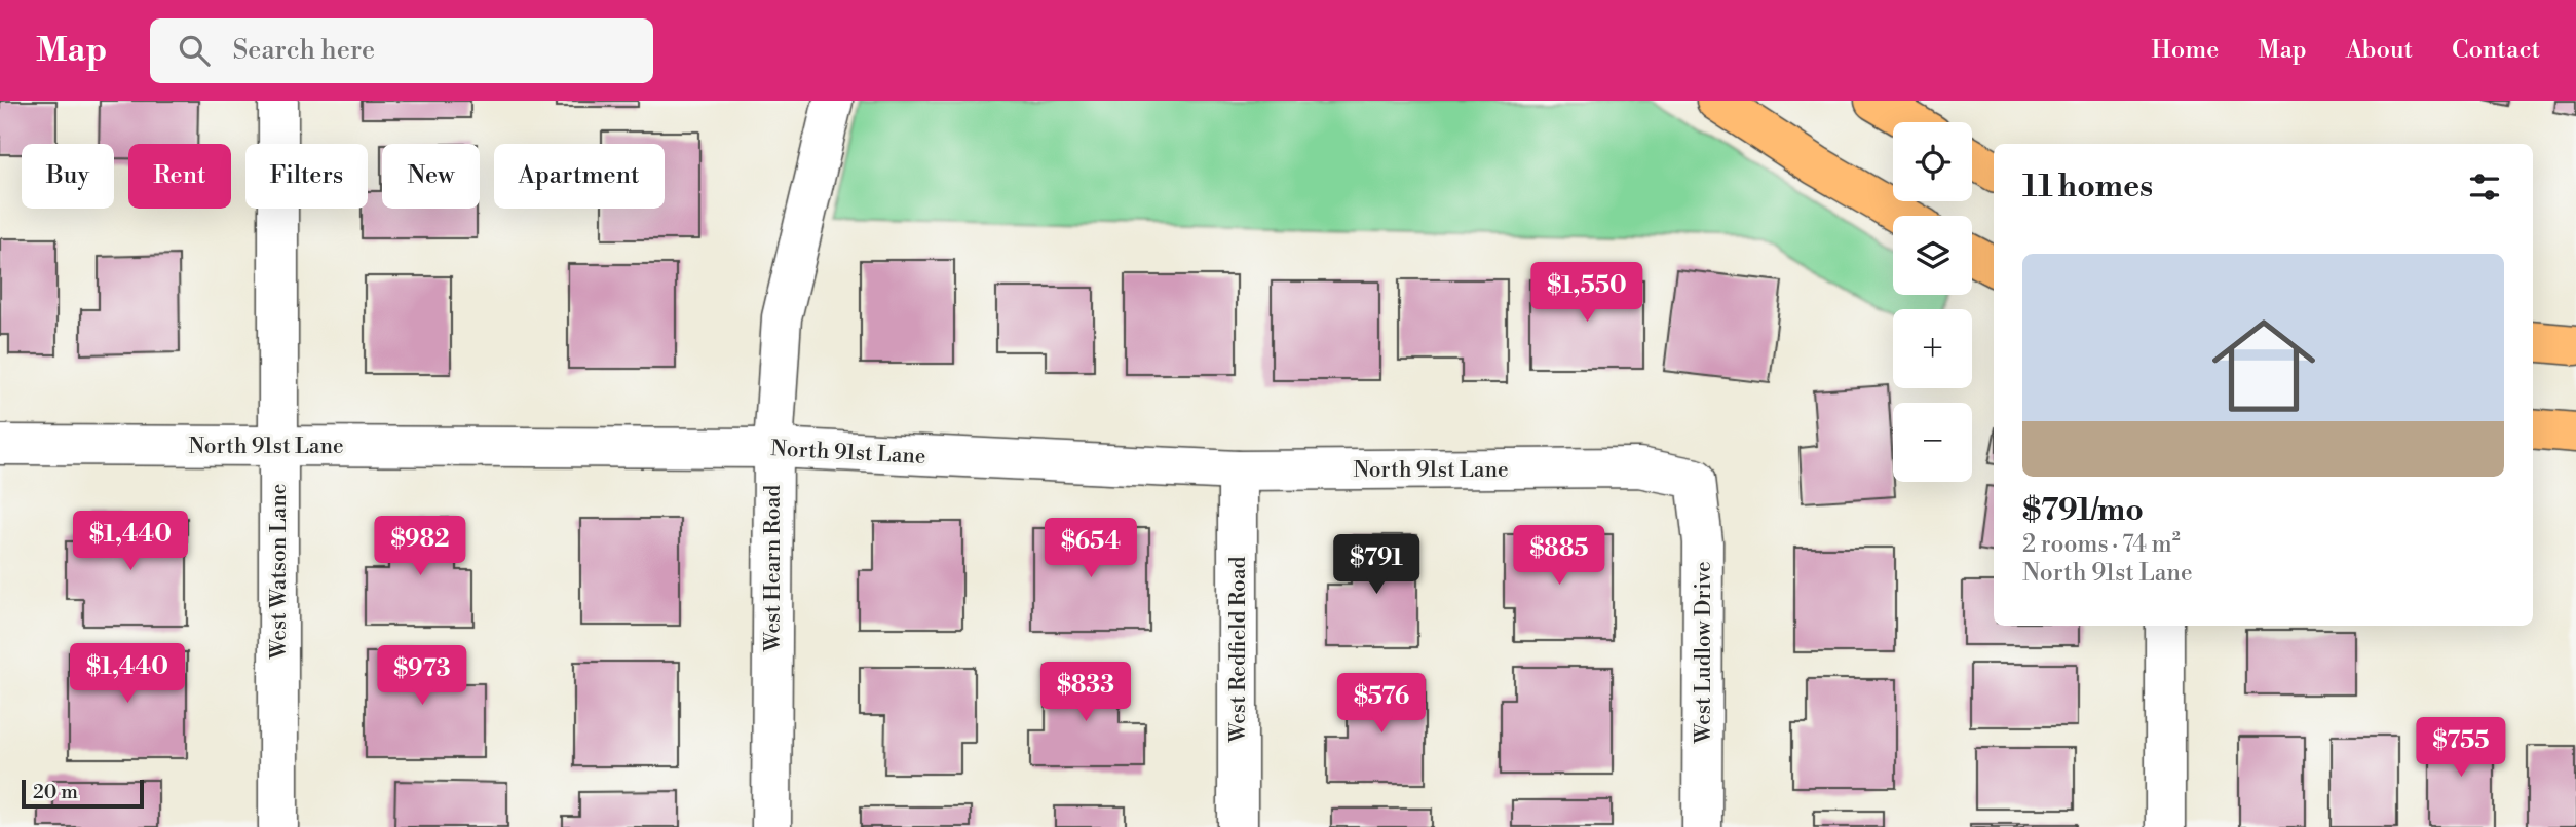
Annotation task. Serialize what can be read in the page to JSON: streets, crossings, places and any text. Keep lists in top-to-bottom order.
{
  "streets": {
    "street": [
      "North 91st Lane",
      "West Hearn Road",
      "West Watson Lane",
      "West Redfield Road",
      "West Ludlow Drive"
    ]
  },
  "crossings": [
    ["North 91st Lane", "West Hearn Road"],
    ["North 91st Lane", "West Watson Lane"],
    ["North 91st Lane", "West Redfield Road"],
    ["North 91st Lane", "West Ludlow Drive"]
  ],
  "scale_bar": "20 m",
  "page": {
    "header": "Map",
    "search": "Search here",
    "nav": [
      "Home",
      "Map",
      "About",
      "Contact"
    ],
    "map_buttons": ["+", "−"],
    "chip": [
      "Buy",
      "Rent",
      "Filters",
      "New",
      "Apartment"
    ],
    "heading": "11 homes",
    "list": [
      {
        "name": "$791/mo",
        "note": "2 rooms · 74 m² · North 91st Lane"
      }
    ],
    "price": [
      "$1,550",
      "$1,440",
      "$982",
      "$654",
      "$885",
      "$791",
      "$1,440",
      "$973",
      "$833",
      "$576",
      "$755"
    ],
    "scale": "20 m"
  }
}
